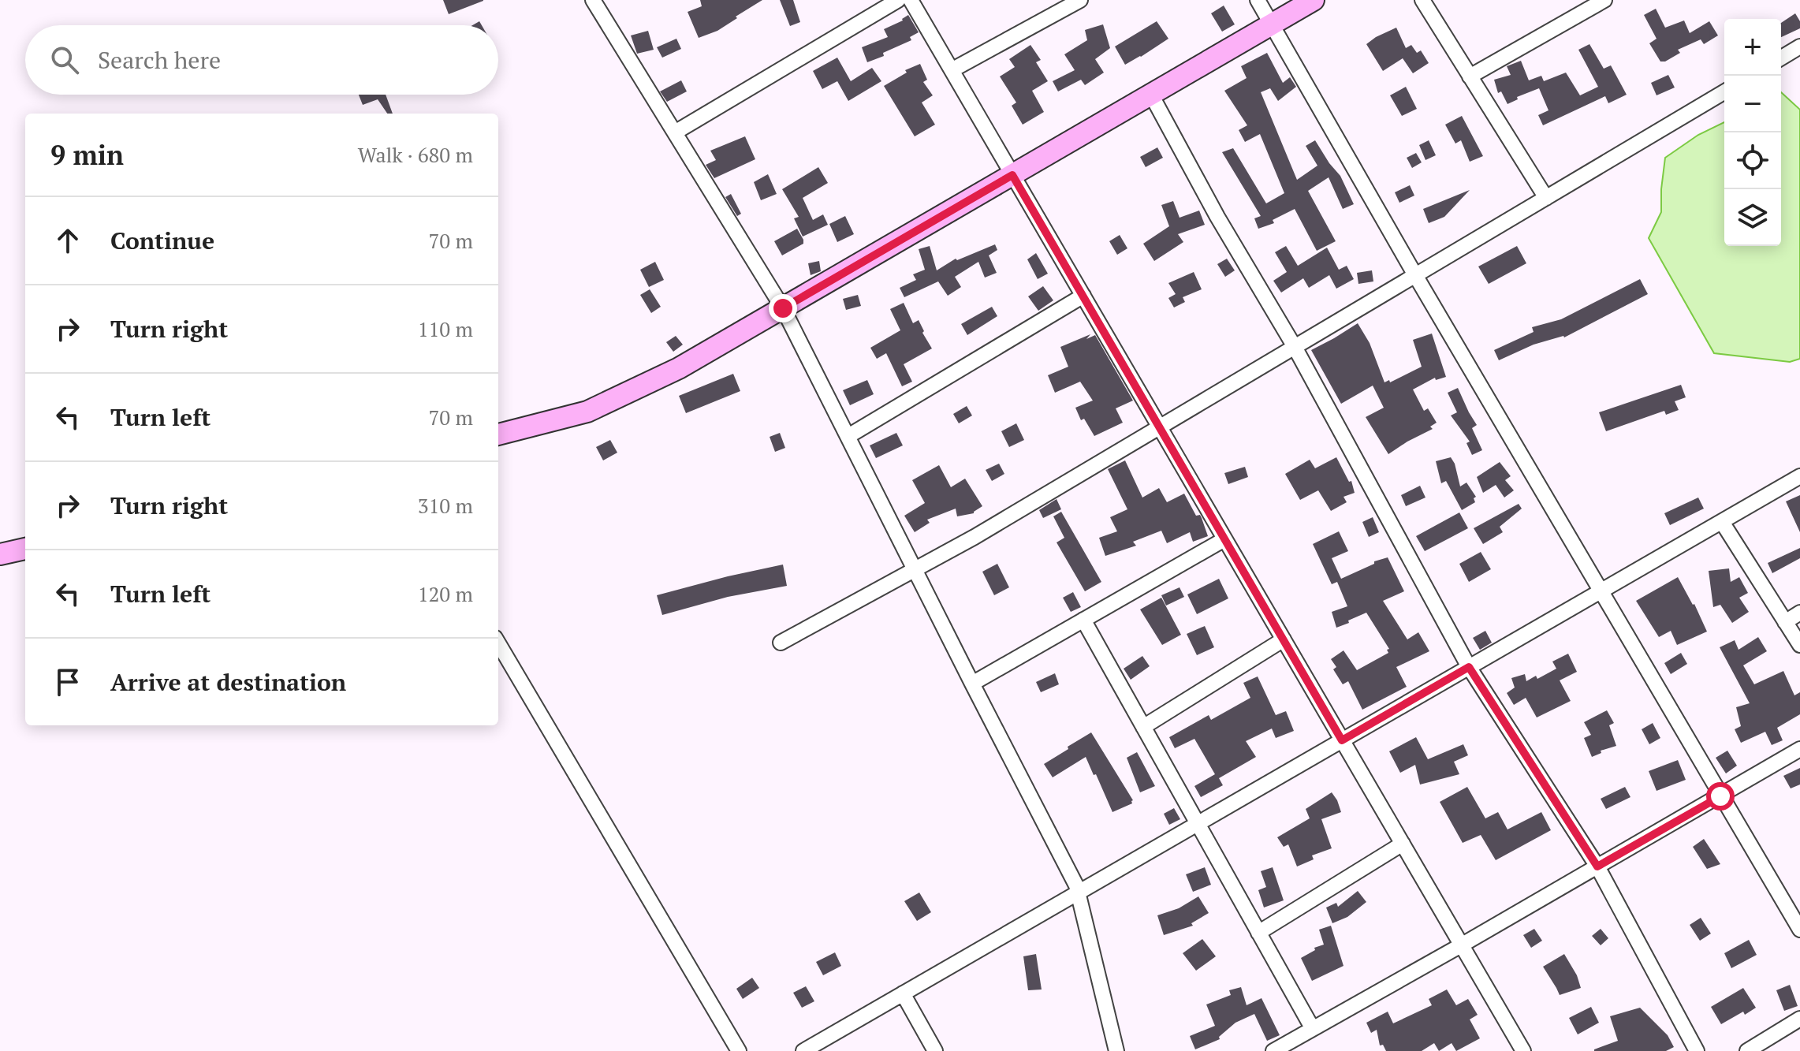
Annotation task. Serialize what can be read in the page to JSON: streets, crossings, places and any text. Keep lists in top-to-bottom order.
{
  "page": {
    "map_buttons": ["+", "−"],
    "search": "Search here",
    "heading": ["9 min", "Walk · 680 m"],
    "list": [
      ["Continue", "70 m"],
      ["Turn right", "110 m"],
      ["Turn left", "70 m"],
      ["Turn right", "310 m"],
      ["Turn left", "120 m"],
      "Arrive at destination"
    ]
  }
}
